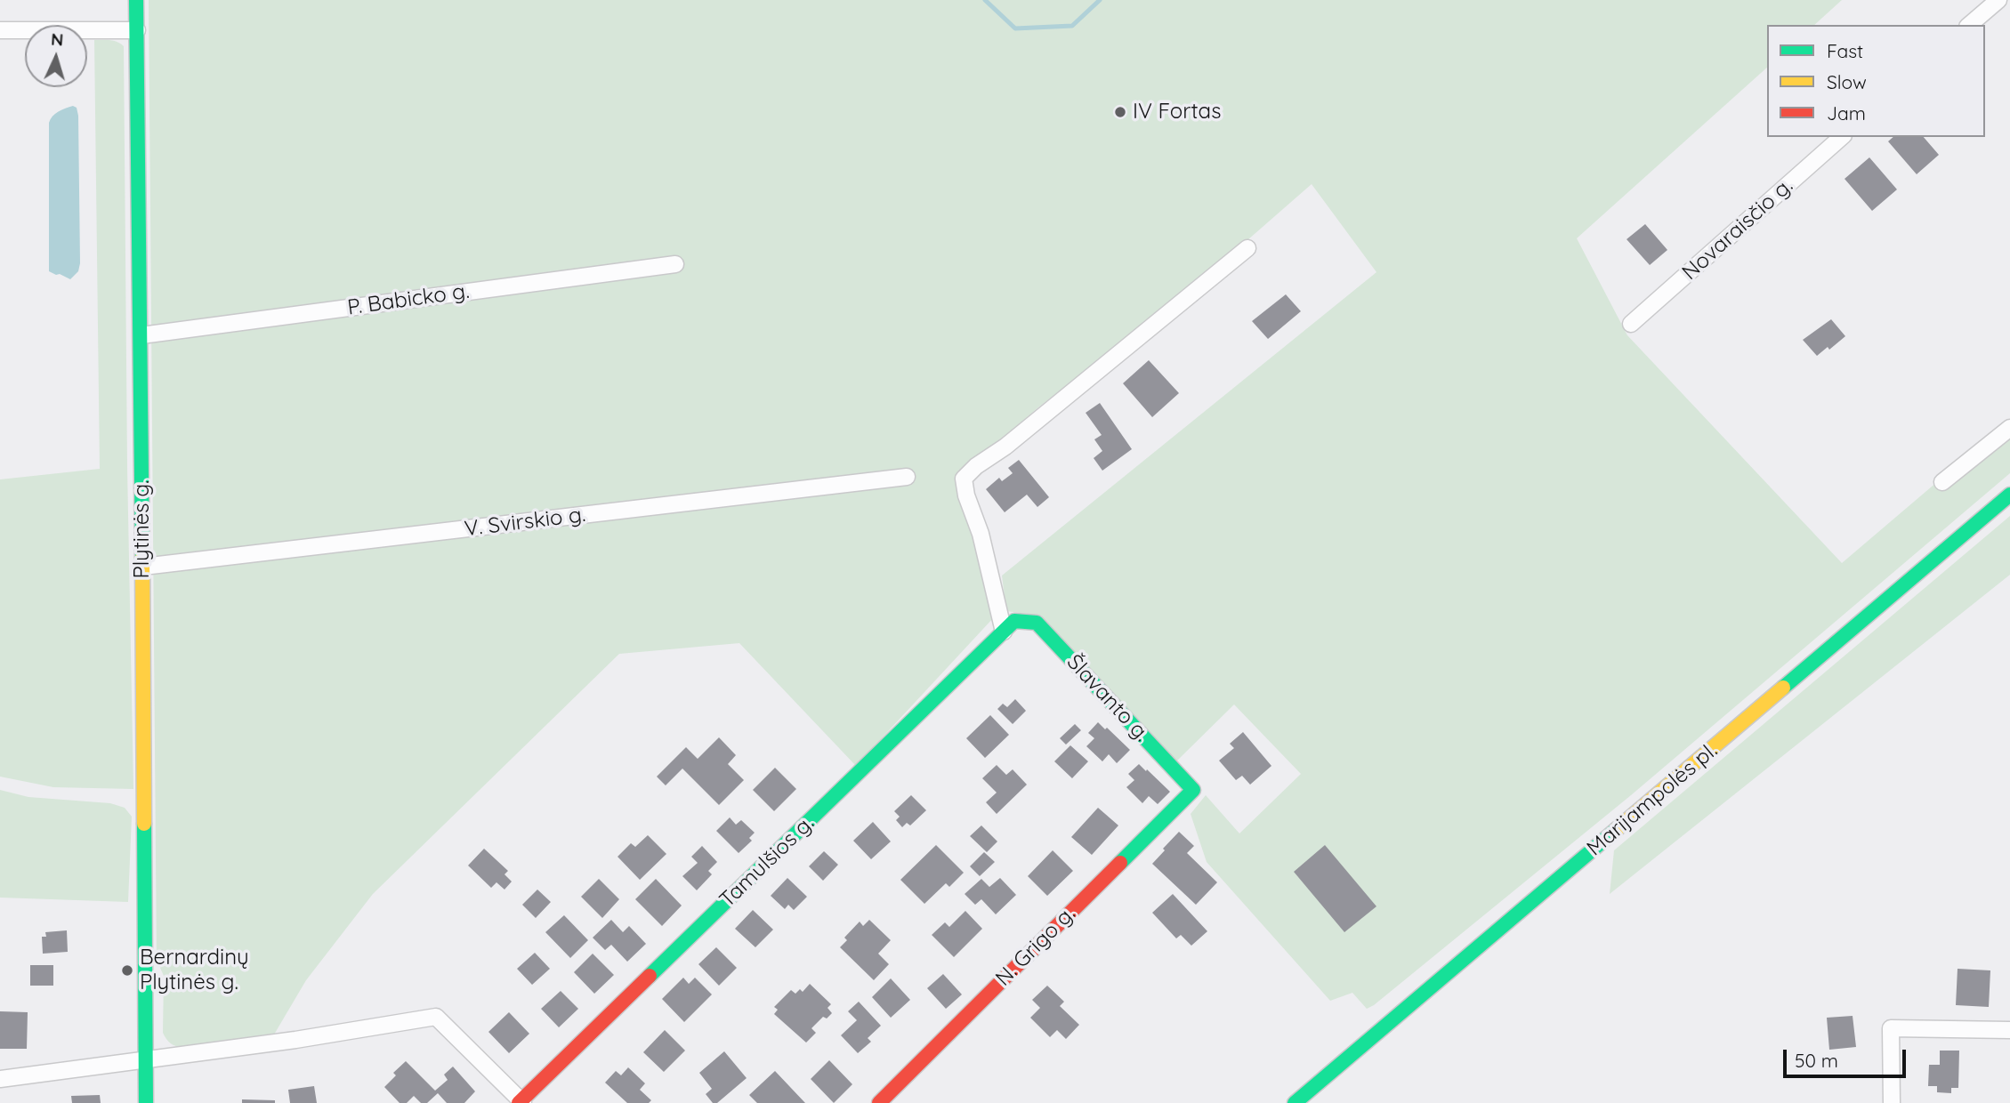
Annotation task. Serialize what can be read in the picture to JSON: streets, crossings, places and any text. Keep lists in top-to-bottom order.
{
  "streets": {
    "main road": [
      "Plytinės g.",
      "Šlavanto g.",
      "Marijampolės pl.",
      "Tamulšios g.",
      "N. Grigo g."
    ],
    "street": ["Novaraisčio g.", "P. Babicko g.", "V. Svirskio g."]
  },
  "crossings": [
    ["P. Babicko g.", "Plytinės g."],
    ["V. Svirskio g.", "Plytinės g."],
    ["Šlavanto g.", "Tamulšios g."],
    ["Šlavanto g.", "N. Grigo g."]
  ],
  "places": ["IV Fortas", "Bernardinų Plytinės g."],
  "legend": ["Fast", "Slow", "Jam"],
  "scale_bar": "50 m",
  "north": "top"
}
